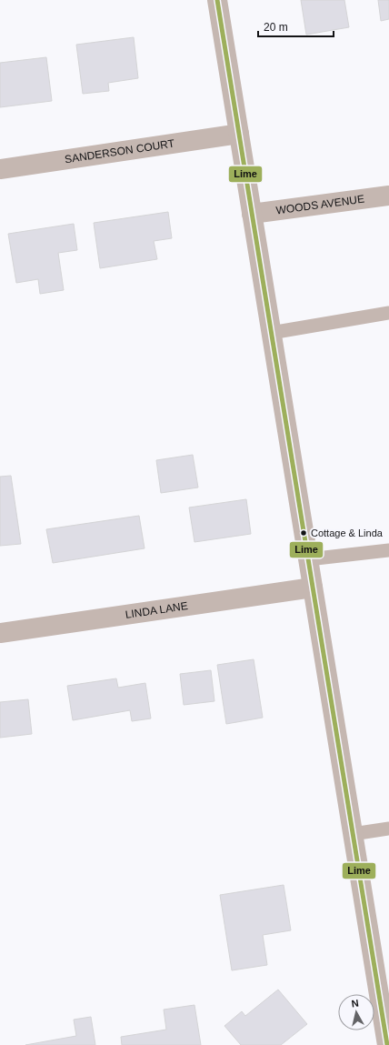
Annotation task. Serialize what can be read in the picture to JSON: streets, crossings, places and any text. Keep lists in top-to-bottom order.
{
  "streets": {
    "street": ["SANDERSON COURT", "WOODS AVENUE", "LINDA LANE"]
  },
  "places": ["Cottage & Linda"],
  "lines": ["transit line Lime"],
  "scale_bar": "20 m",
  "north": "top"
}
